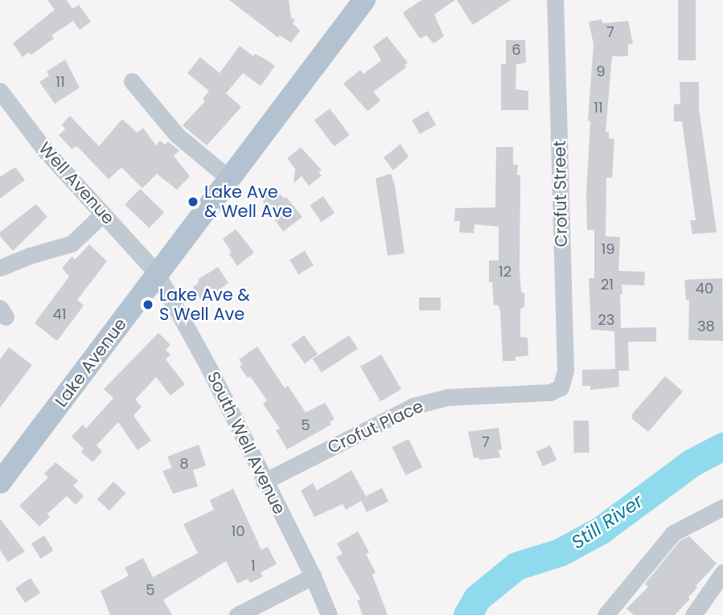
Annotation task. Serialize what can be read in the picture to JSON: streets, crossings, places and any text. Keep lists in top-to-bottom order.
{
  "streets": {
    "main road": ["Lake Avenue"],
    "street": [
      "Well Avenue",
      "Crofut Street",
      "Crofut Place",
      "South Well Avenue"
    ]
  },
  "crossings": [
    ["Well Avenue", "Lake Avenue"],
    ["Well Avenue", "South Well Avenue"],
    ["Crofut Street", "Crofut Place"],
    ["Lake Avenue", "South Well Avenue"],
    ["Crofut Place", "South Well Avenue"]
  ],
  "water": ["Still River"],
  "places": ["Lake Ave & Well Ave", "Lake Ave & S Well Ave"],
  "house_numbers": [
    "7",
    "6",
    "9",
    "11",
    "11",
    "19",
    "12",
    "21",
    "40",
    "41",
    "23",
    "38",
    "5",
    "7",
    "8",
    "10",
    "1",
    "5"
  ]
}
